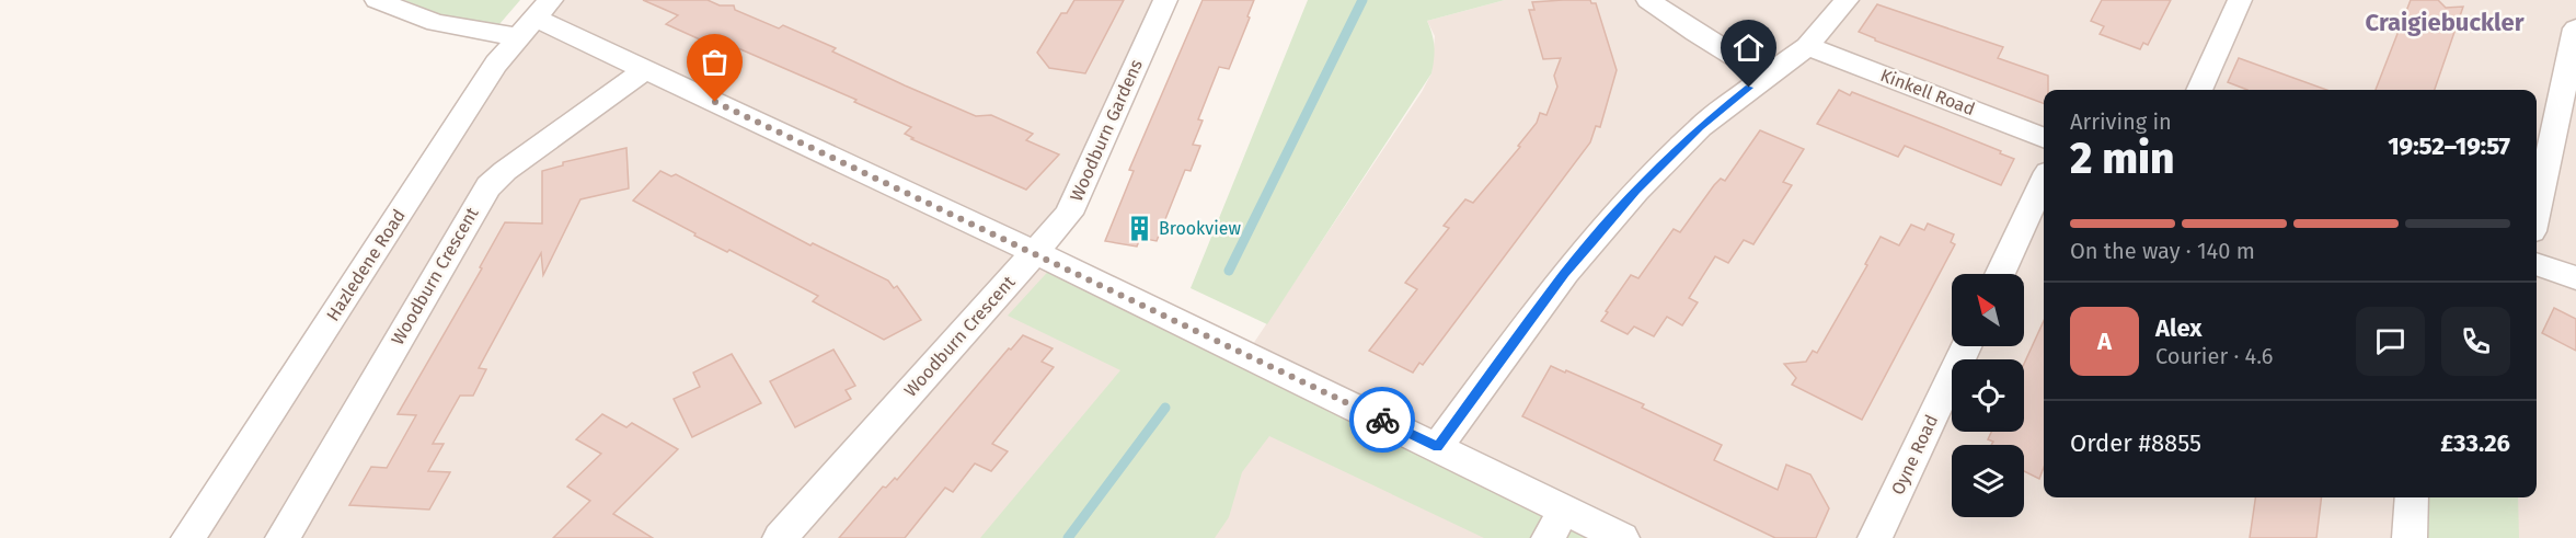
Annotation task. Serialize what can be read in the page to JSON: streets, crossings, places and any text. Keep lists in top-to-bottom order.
{
  "streets": {
    "street": [
      "Kinkell Road",
      "Woodburn Gardens",
      "Hazledene Road",
      "Woodburn Crescent",
      "Oyne Road"
    ]
  },
  "crossings": [
    ["Woodburn Gardens", "Woodburn Crescent"]
  ],
  "districts": ["Craigiebuckler"],
  "places": {
    "building": ["Brookview"]
  },
  "north": "top left",
  "page": {
    "heading": ["2 min", "Arriving in", "19:52–19:57"],
    "panel": [
      "Alex",
      "Courier · 4.6",
      "Order #8855",
      "£33.26"
    ],
    "bar": "On the way · 140 m",
    "round": "A"
  }
}
